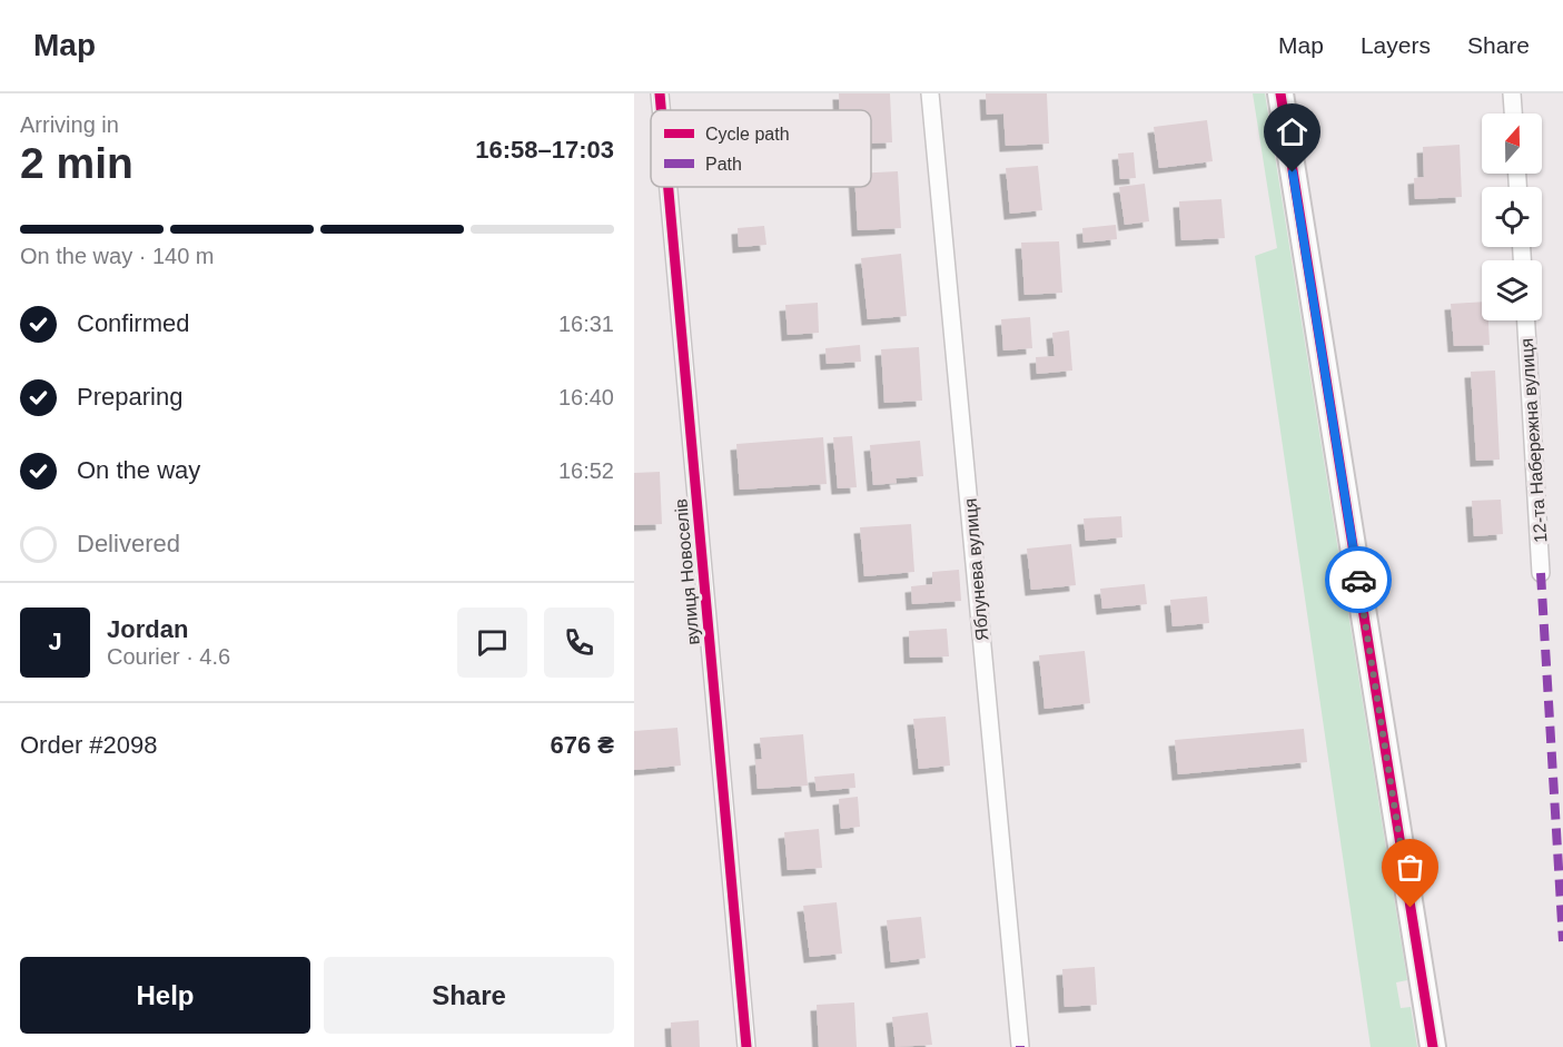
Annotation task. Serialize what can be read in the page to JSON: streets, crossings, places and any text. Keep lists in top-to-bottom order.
{
  "streets": {
    "street": ["12-та Набережна вулиця", "Яблунева вулиця", "вулиця Новоселів"]
  },
  "legend": ["Cycle path", "Path"],
  "north": "top",
  "page": {
    "header": "Map",
    "nav": ["Map", "Layers", "Share"],
    "heading": ["2 min", "Arriving in", "16:58–17:03"],
    "panel": [
      "Jordan",
      "Courier · 4.6",
      "Order #2098",
      "676 ₴"
    ],
    "bar": "On the way · 140 m",
    "list": [
      ["Confirmed", "16:31"],
      ["Preparing", "16:40"],
      ["On the way", "16:52"],
      "Delivered"
    ],
    "round": "J",
    "buttons": ["Help", "Share"]
  }
}
